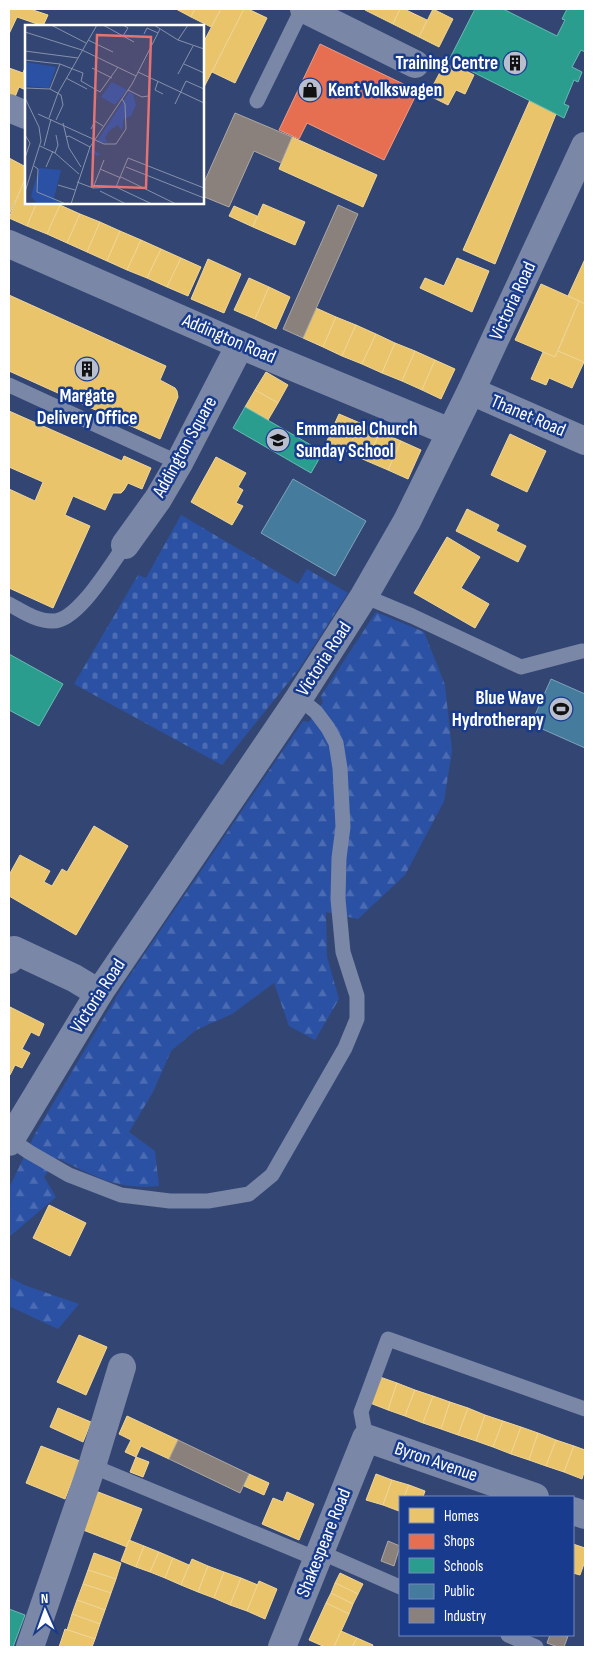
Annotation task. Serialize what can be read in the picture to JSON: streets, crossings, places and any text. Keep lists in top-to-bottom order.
{
  "streets": {
    "street": [
      "Victoria Road",
      "Addington Road",
      "Thanet Road",
      "Addington Square",
      "Byron Avenue",
      "Shakespeare Road"
    ]
  },
  "crossings": [
    ["Victoria Road", "Addington Road"],
    ["Victoria Road", "Thanet Road"],
    ["Addington Road", "Addington Square"],
    ["Byron Avenue", "Shakespeare Road"]
  ],
  "places": {
    "building": ["Training Centre", "Margate Delivery Office"],
    "shop": ["Kent Volkswagen"],
    "school or university": ["Emmanuel Church Sunday School"],
    "sports": ["Blue Wave Hydrotherapy"]
  },
  "legend": [
    "Homes",
    "Shops",
    "Schools",
    "Public",
    "Industry"
  ],
  "north": "top"
}
